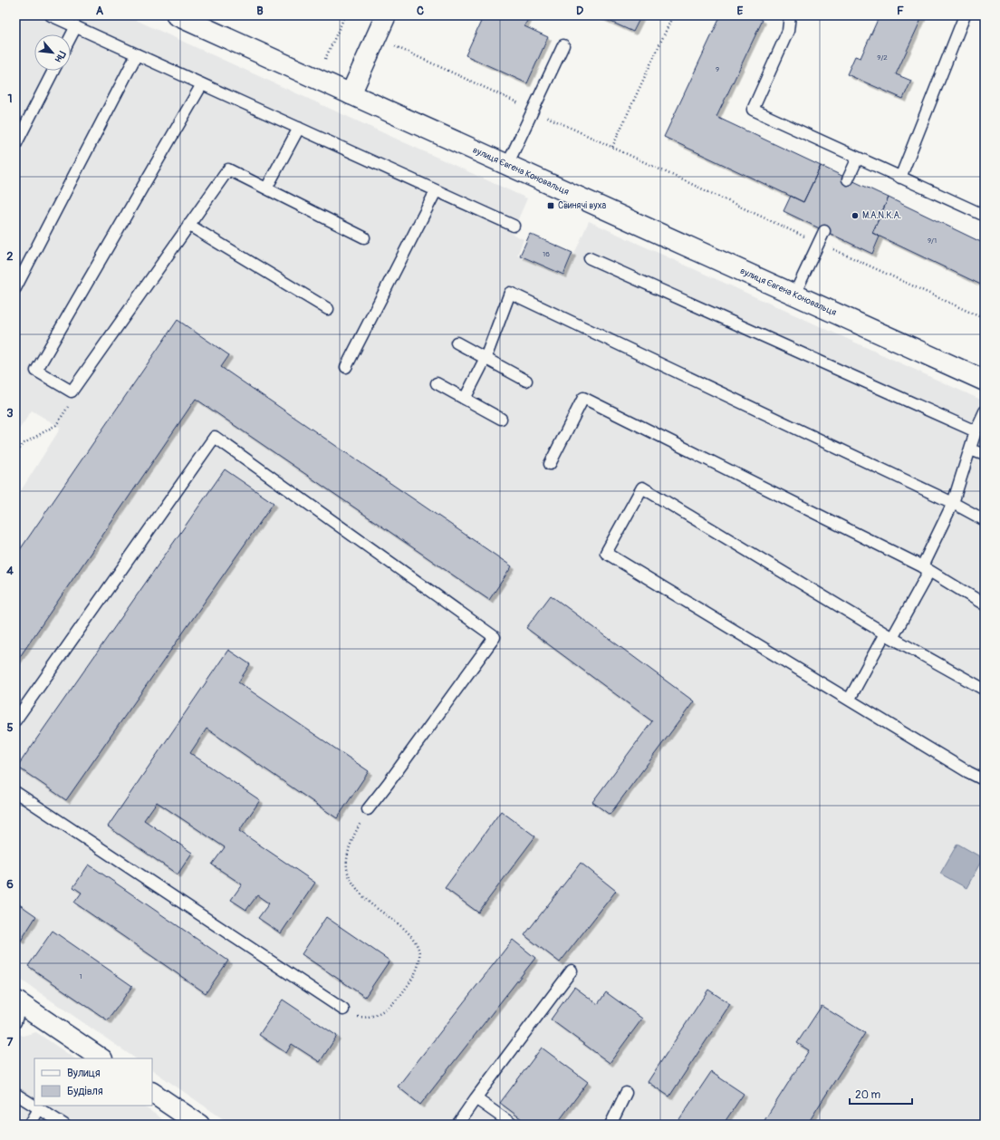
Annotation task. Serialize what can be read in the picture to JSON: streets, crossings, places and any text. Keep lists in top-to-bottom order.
{
  "streets": {
    "street": ["вулиця Євгена Коновальця"]
  },
  "places": {
    "transit": ["Свинячі вуха"],
    "other": ["M.A.N.K.A."]
  },
  "house_numbers": [
    "9/2",
    "9",
    "9/1",
    "16",
    "1"
  ],
  "legend": ["Вулиця", "Будівля"],
  "scale_bar": "20 m",
  "north": "bottom right",
  "grid": {
    "columns": [
      "A",
      "B",
      "C",
      "D",
      "E",
      "F"
    ],
    "rows": [
      "1",
      "2",
      "3",
      "4",
      "5",
      "6",
      "7"
    ]
  }
}
